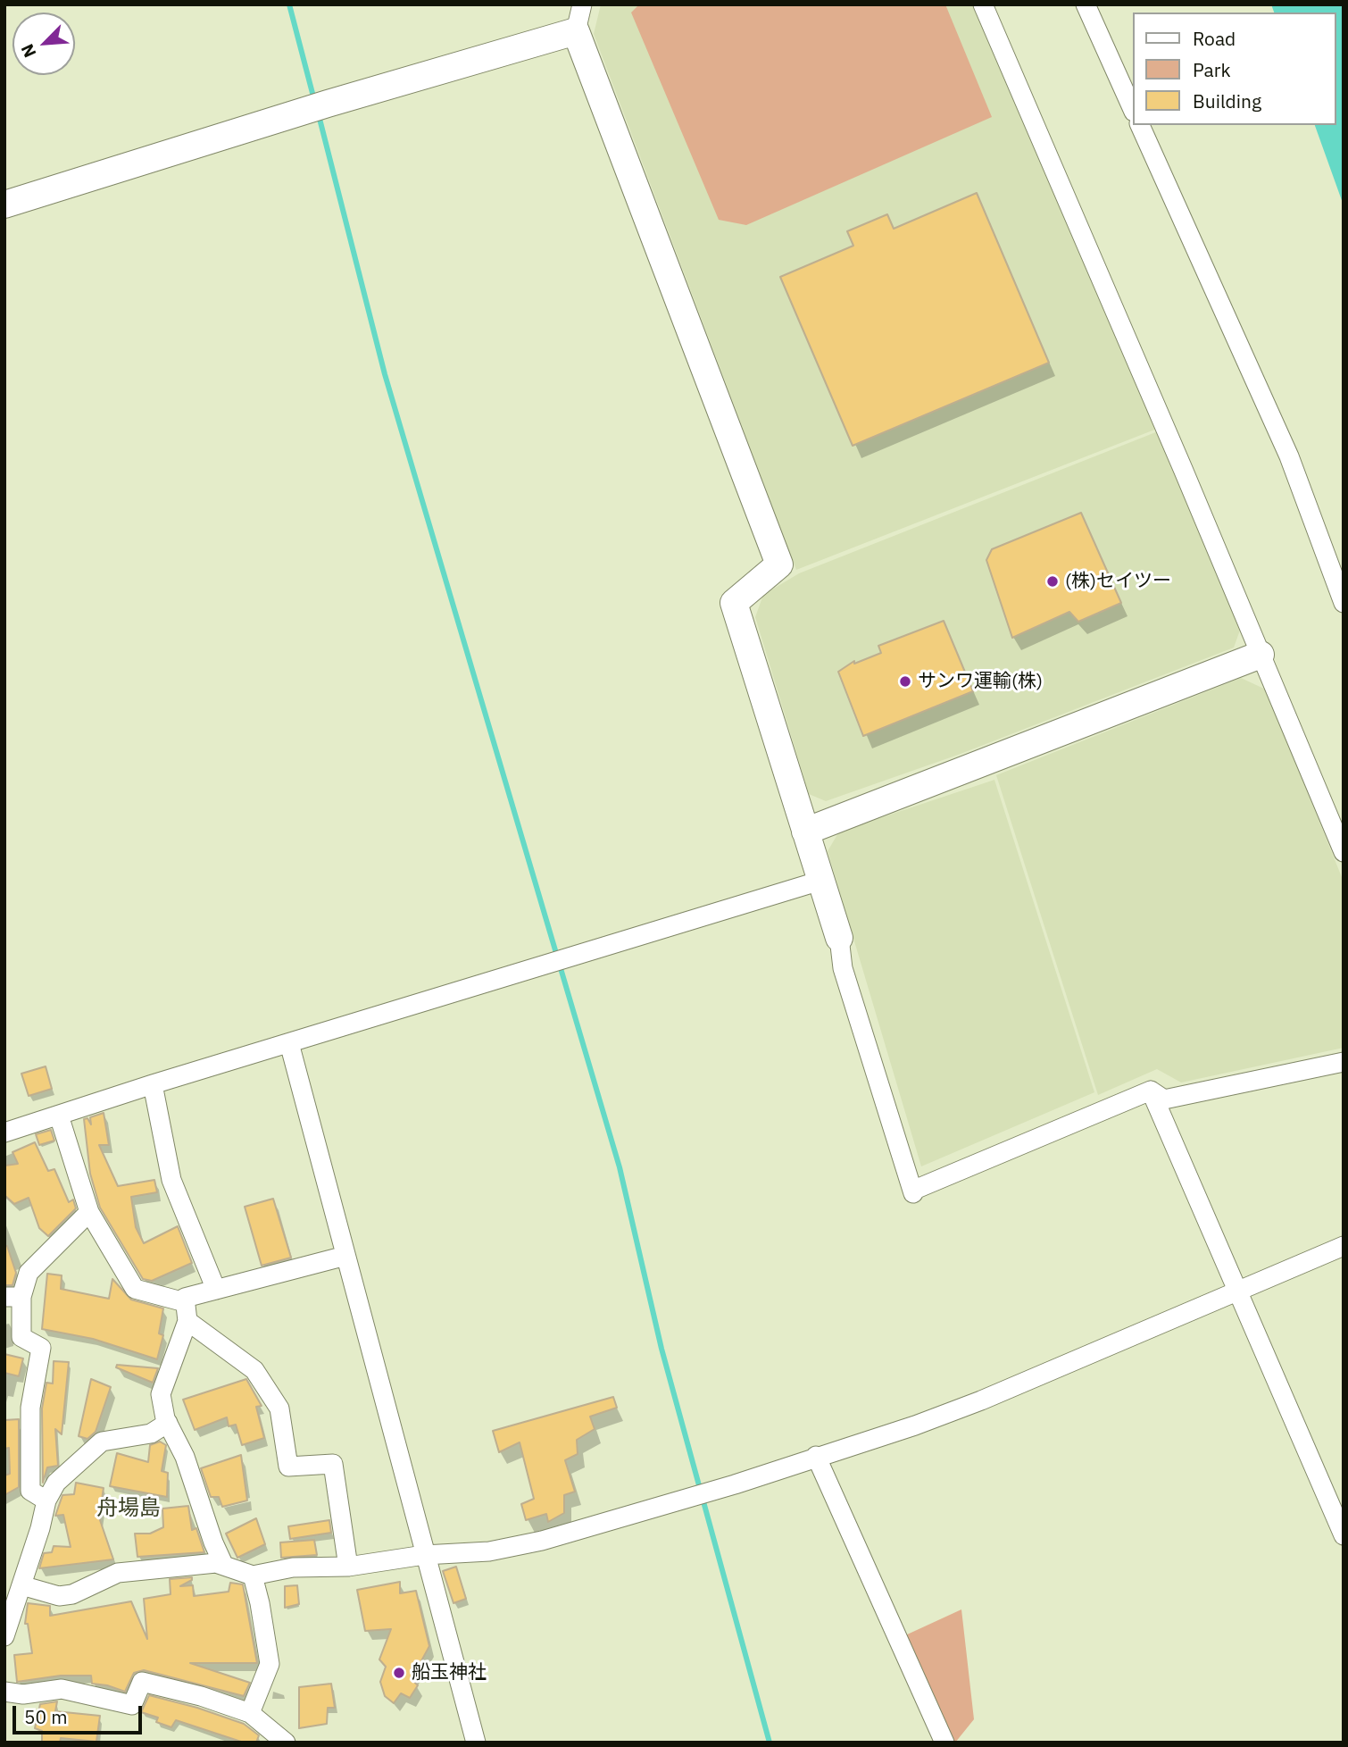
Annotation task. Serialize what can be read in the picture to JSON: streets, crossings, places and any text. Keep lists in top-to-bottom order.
{
  "districts": ["舟場島"],
  "places": ["(株)セイツー", "サンワ運輸(株)", "船玉神社"],
  "legend": ["Road", "Park", "Building"],
  "scale_bar": "50 m",
  "north": "bottom left"
}
